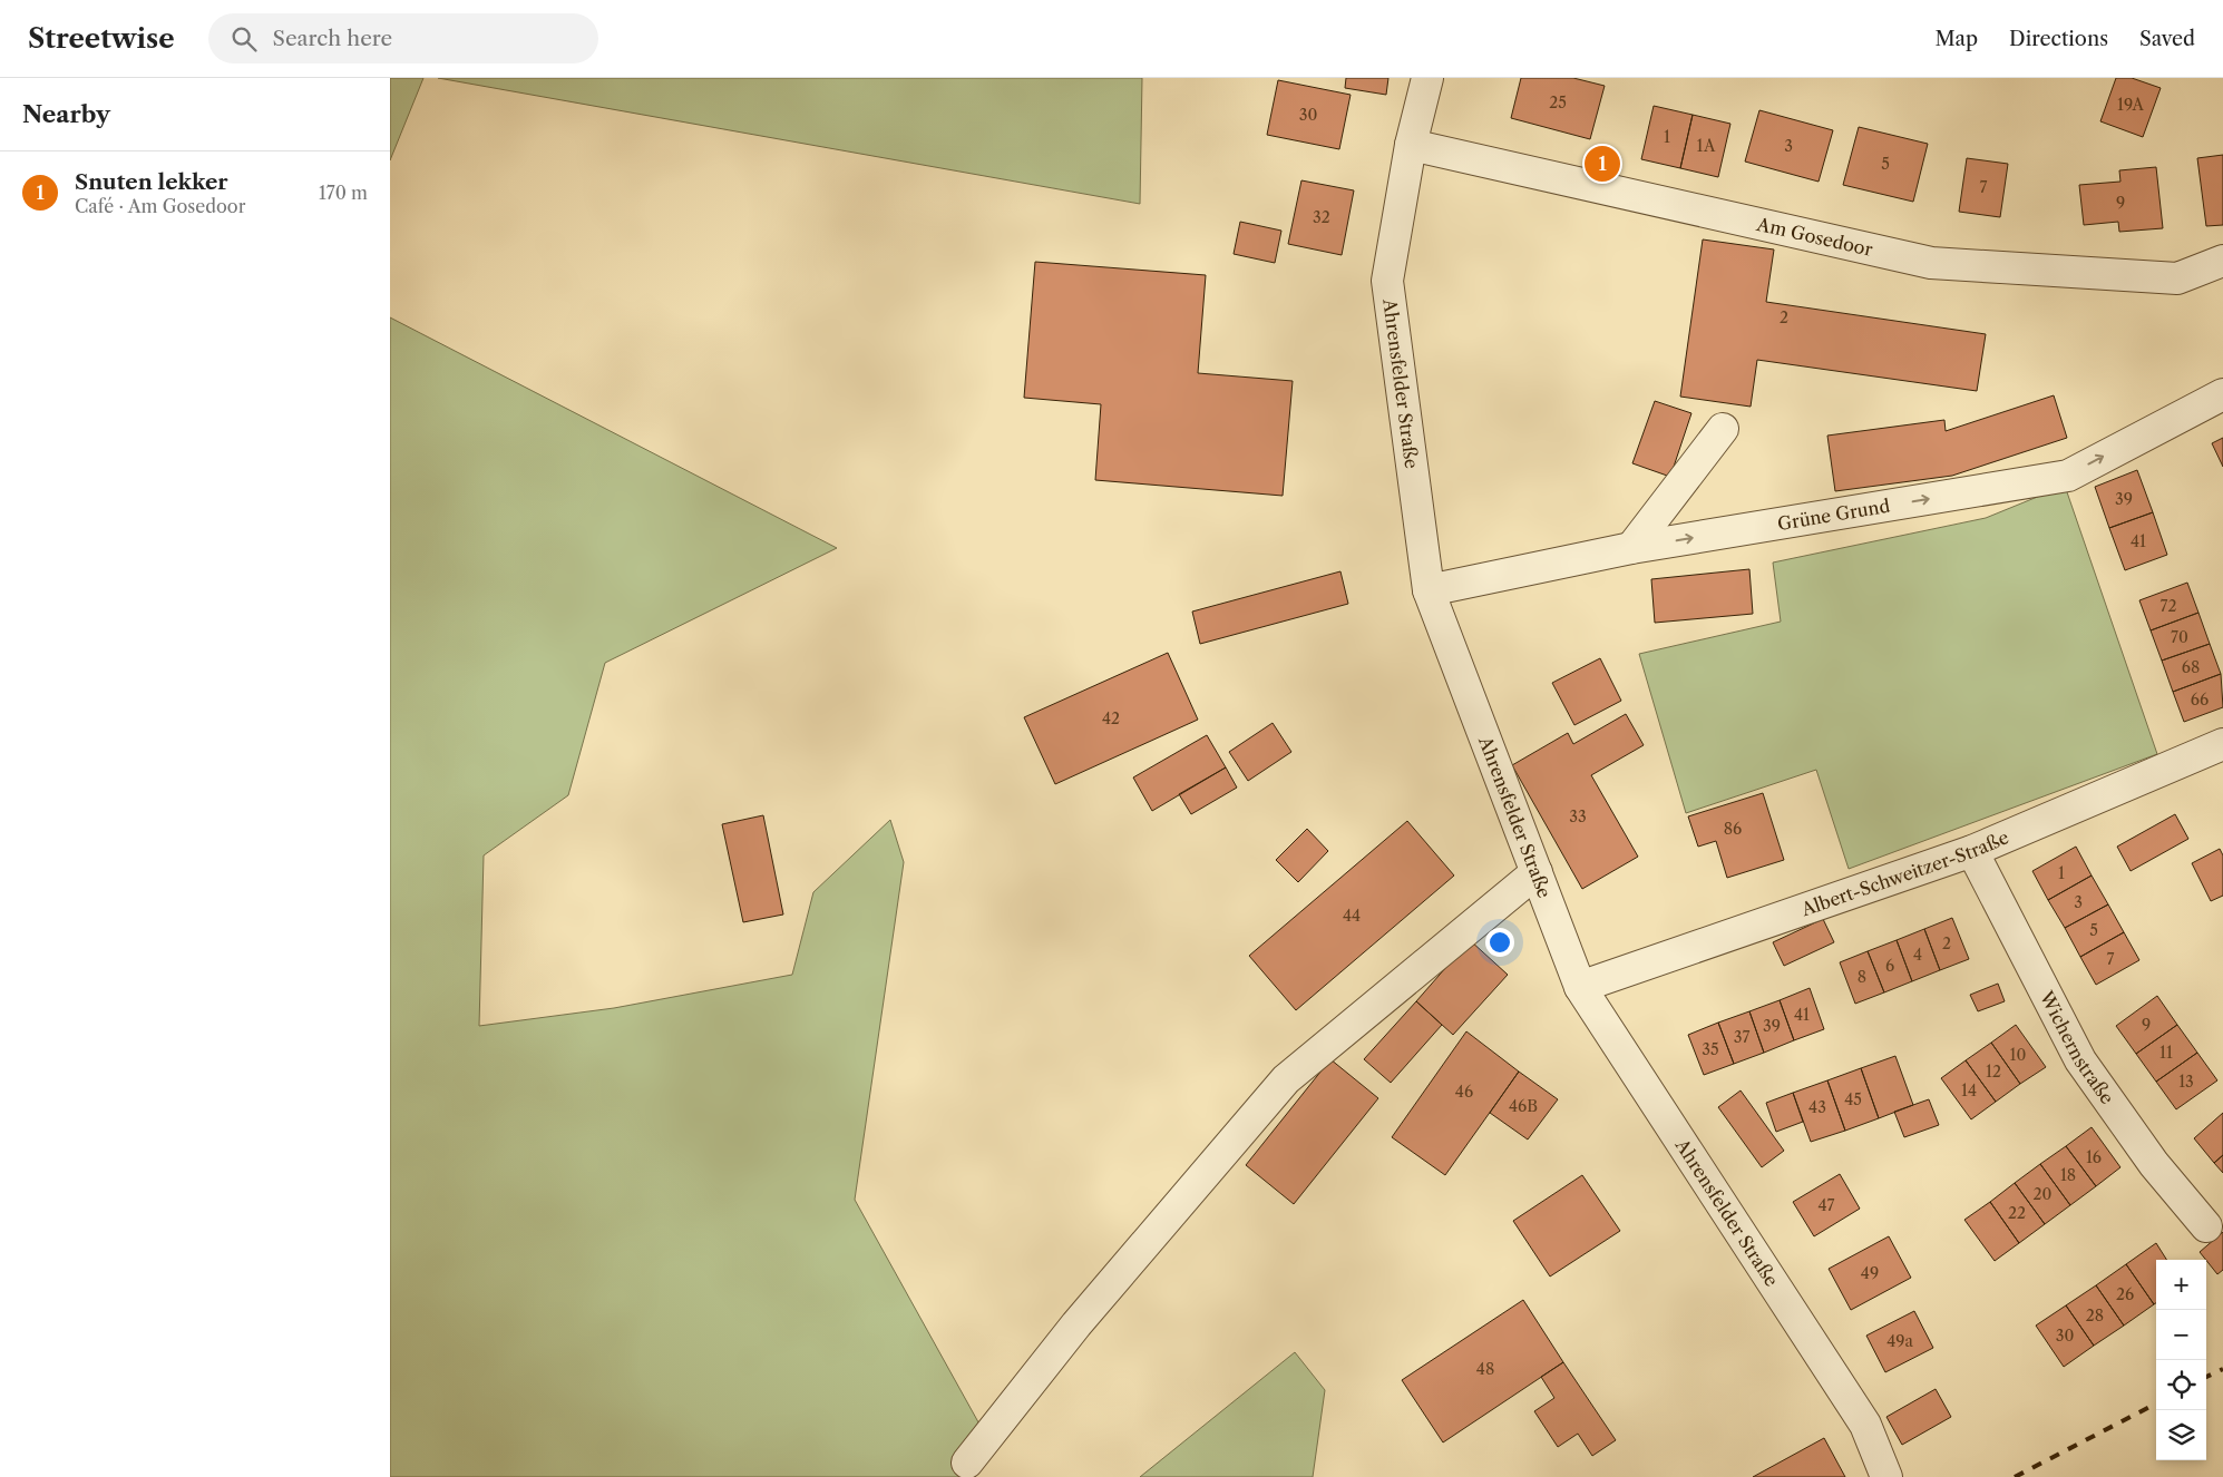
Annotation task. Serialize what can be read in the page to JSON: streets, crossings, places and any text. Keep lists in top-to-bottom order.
{
  "streets": {
    "street": [
      "Am Gosedoor",
      "Ahrensfelder Straße",
      "Grüne Grund",
      "Albert-Schweitzer-Straße",
      "Wichernstraße"
    ]
  },
  "crossings": [
    ["Am Gosedoor", "Ahrensfelder Straße"],
    ["Ahrensfelder Straße", "Grüne Grund"],
    ["Ahrensfelder Straße", "Albert-Schweitzer-Straße"],
    ["Albert-Schweitzer-Straße", "Wichernstraße"]
  ],
  "one_way": ["Grüne Grund"],
  "house_numbers": [
    "25",
    "19A",
    "30",
    "1",
    "1A",
    "3",
    "5",
    "7",
    "9",
    "32",
    "2",
    "39",
    "41",
    "72",
    "70",
    "68",
    "66",
    "42",
    "33",
    "86",
    "1",
    "3",
    "44",
    "5",
    "2",
    "4",
    "7",
    "6",
    "8",
    "41",
    "9",
    "39",
    "37",
    "35",
    "11",
    "10",
    "12",
    "13",
    "14",
    "46",
    "45",
    "46B",
    "43",
    "16",
    "18",
    "20",
    "47",
    "22",
    "49",
    "26",
    "28",
    "30",
    "49a",
    "48"
  ],
  "page": {
    "header": "Streetwise",
    "search": "Search here",
    "nav": ["Map", "Directions", "Saved"],
    "heading": "Nearby",
    "pins": "1",
    "list": [
      {
        "mark": "1",
        "name": "Snuten lekker",
        "note": "Café · Am Gosedoor",
        "value": "170 m"
      }
    ],
    "map_buttons": ["+", "−"]
  }
}
